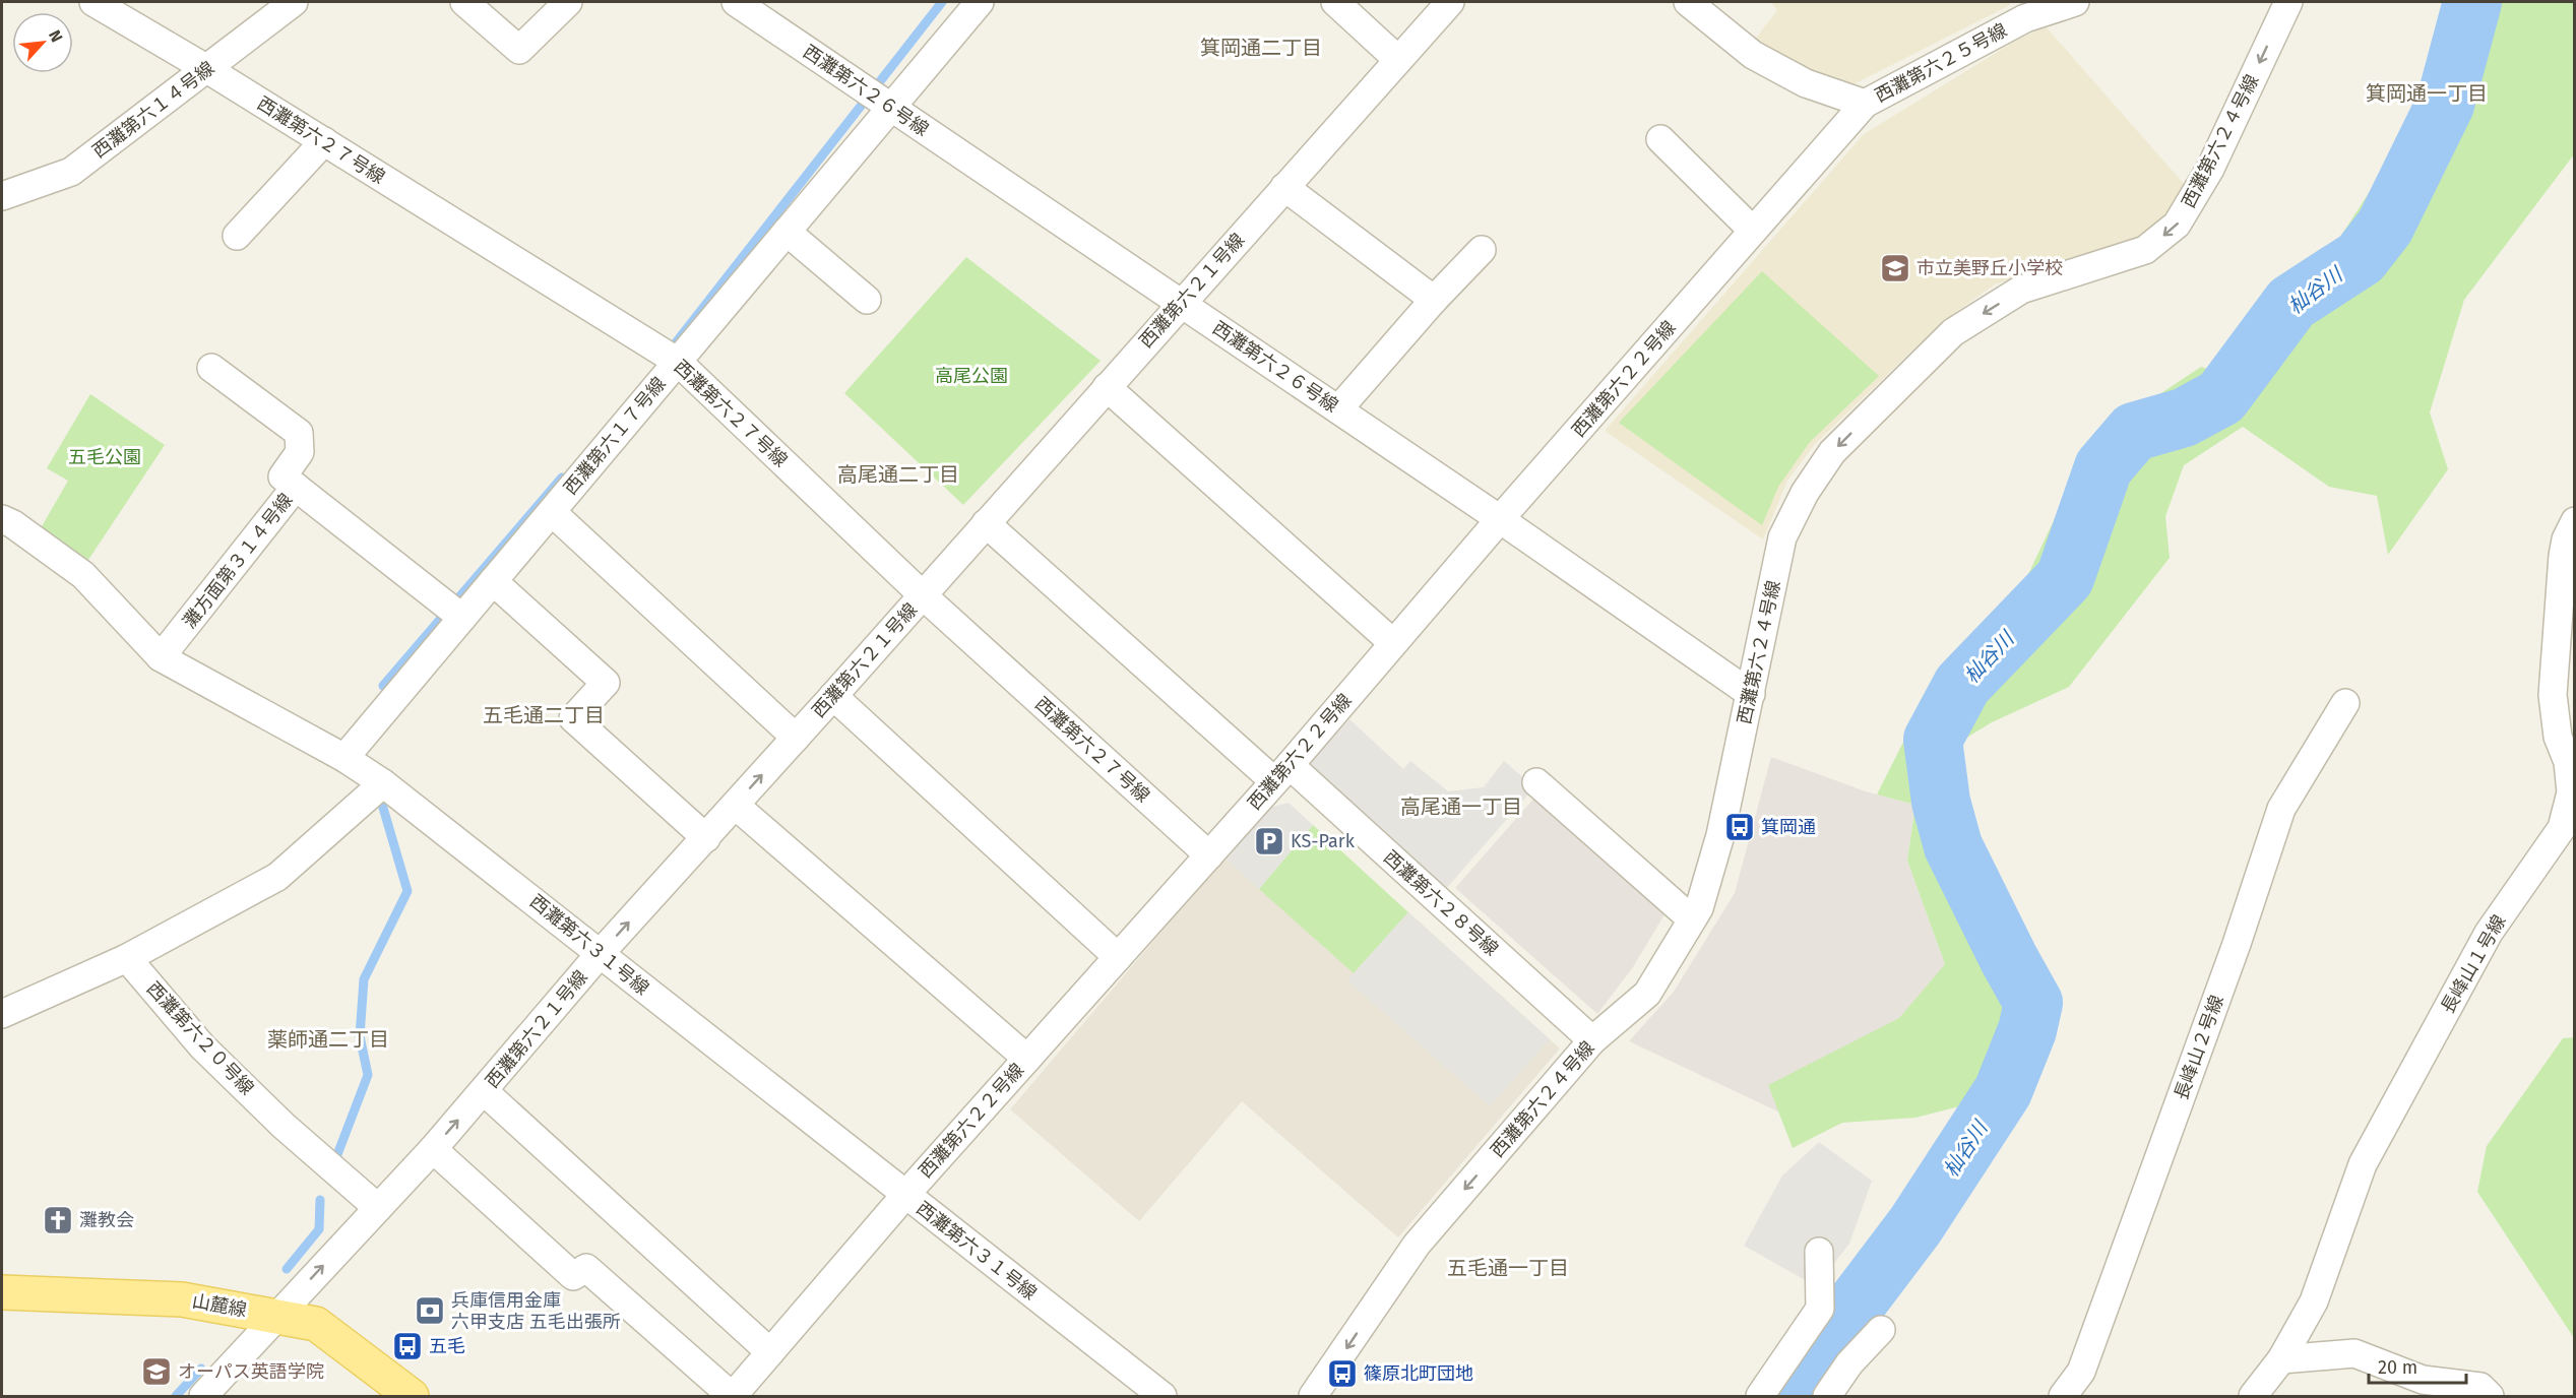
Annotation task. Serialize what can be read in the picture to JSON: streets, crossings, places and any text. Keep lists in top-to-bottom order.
{
  "streets": {
    "main road": ["山麓線"],
    "street": [
      "西灘第六２５号線",
      "西灘第六２６号線",
      "西灘第六１４号線",
      "西灘第六２７号線",
      "西灘第六２４号線",
      "西灘第六２１号線",
      "西灘第六２２号線",
      "西灘第六１７号線",
      "灘方面第３１４号線",
      "西灘第六２８号線",
      "西灘第六３１号線",
      "長峰山１号線",
      "西灘第六２０号線",
      "長峰山２号線"
    ]
  },
  "crossings": [
    ["西灘第六２５号線", "西灘第六２２号線"],
    ["西灘第六２６号線", "西灘第六２４号線"],
    ["西灘第六２６号線", "西灘第六２１号線"],
    ["西灘第六２６号線", "西灘第六２２号線"],
    ["西灘第六２６号線", "西灘第六１７号線"],
    ["西灘第六１４号線", "西灘第六２７号線"],
    ["西灘第六２７号線", "西灘第六２１号線"],
    ["西灘第六２７号線", "西灘第六２２号線"],
    ["西灘第六２７号線", "西灘第六１７号線"],
    ["西灘第六２４号線", "西灘第六２８号線"],
    ["西灘第六２１号線", "西灘第六２８号線"],
    ["西灘第六２１号線", "西灘第六３１号線"],
    ["西灘第六２１号線", "西灘第六２０号線"],
    ["西灘第六２１号線", "山麓線"],
    ["西灘第六２２号線", "西灘第六２８号線"],
    ["西灘第六２２号線", "西灘第六３１号線"],
    ["西灘第六１７号線", "西灘第六３１号線"],
    ["灘方面第３１４号線", "西灘第六３１号線"]
  ],
  "one_way": ["西灘第六２４号線"],
  "districts": [
    "箕岡通二丁目",
    "箕岡通一丁目",
    "高尾通二丁目",
    "五毛通二丁目",
    "高尾通一丁目",
    "薬師通二丁目",
    "五毛通一丁目"
  ],
  "water": ["杣谷川"],
  "parks": ["高尾公園", "五毛公園"],
  "places": {
    "school or university": ["市立美野丘小学校", "オーパス英語学院"],
    "bus stop": ["箕岡通", "五毛", "篠原北町団地"],
    "parking": ["KS-Park"],
    "church": ["灘教会"],
    "bank": ["兵庫信用金庫 六甲支店 五毛出張所"]
  },
  "scale_bar": "20 m",
  "north": "top right"
}
